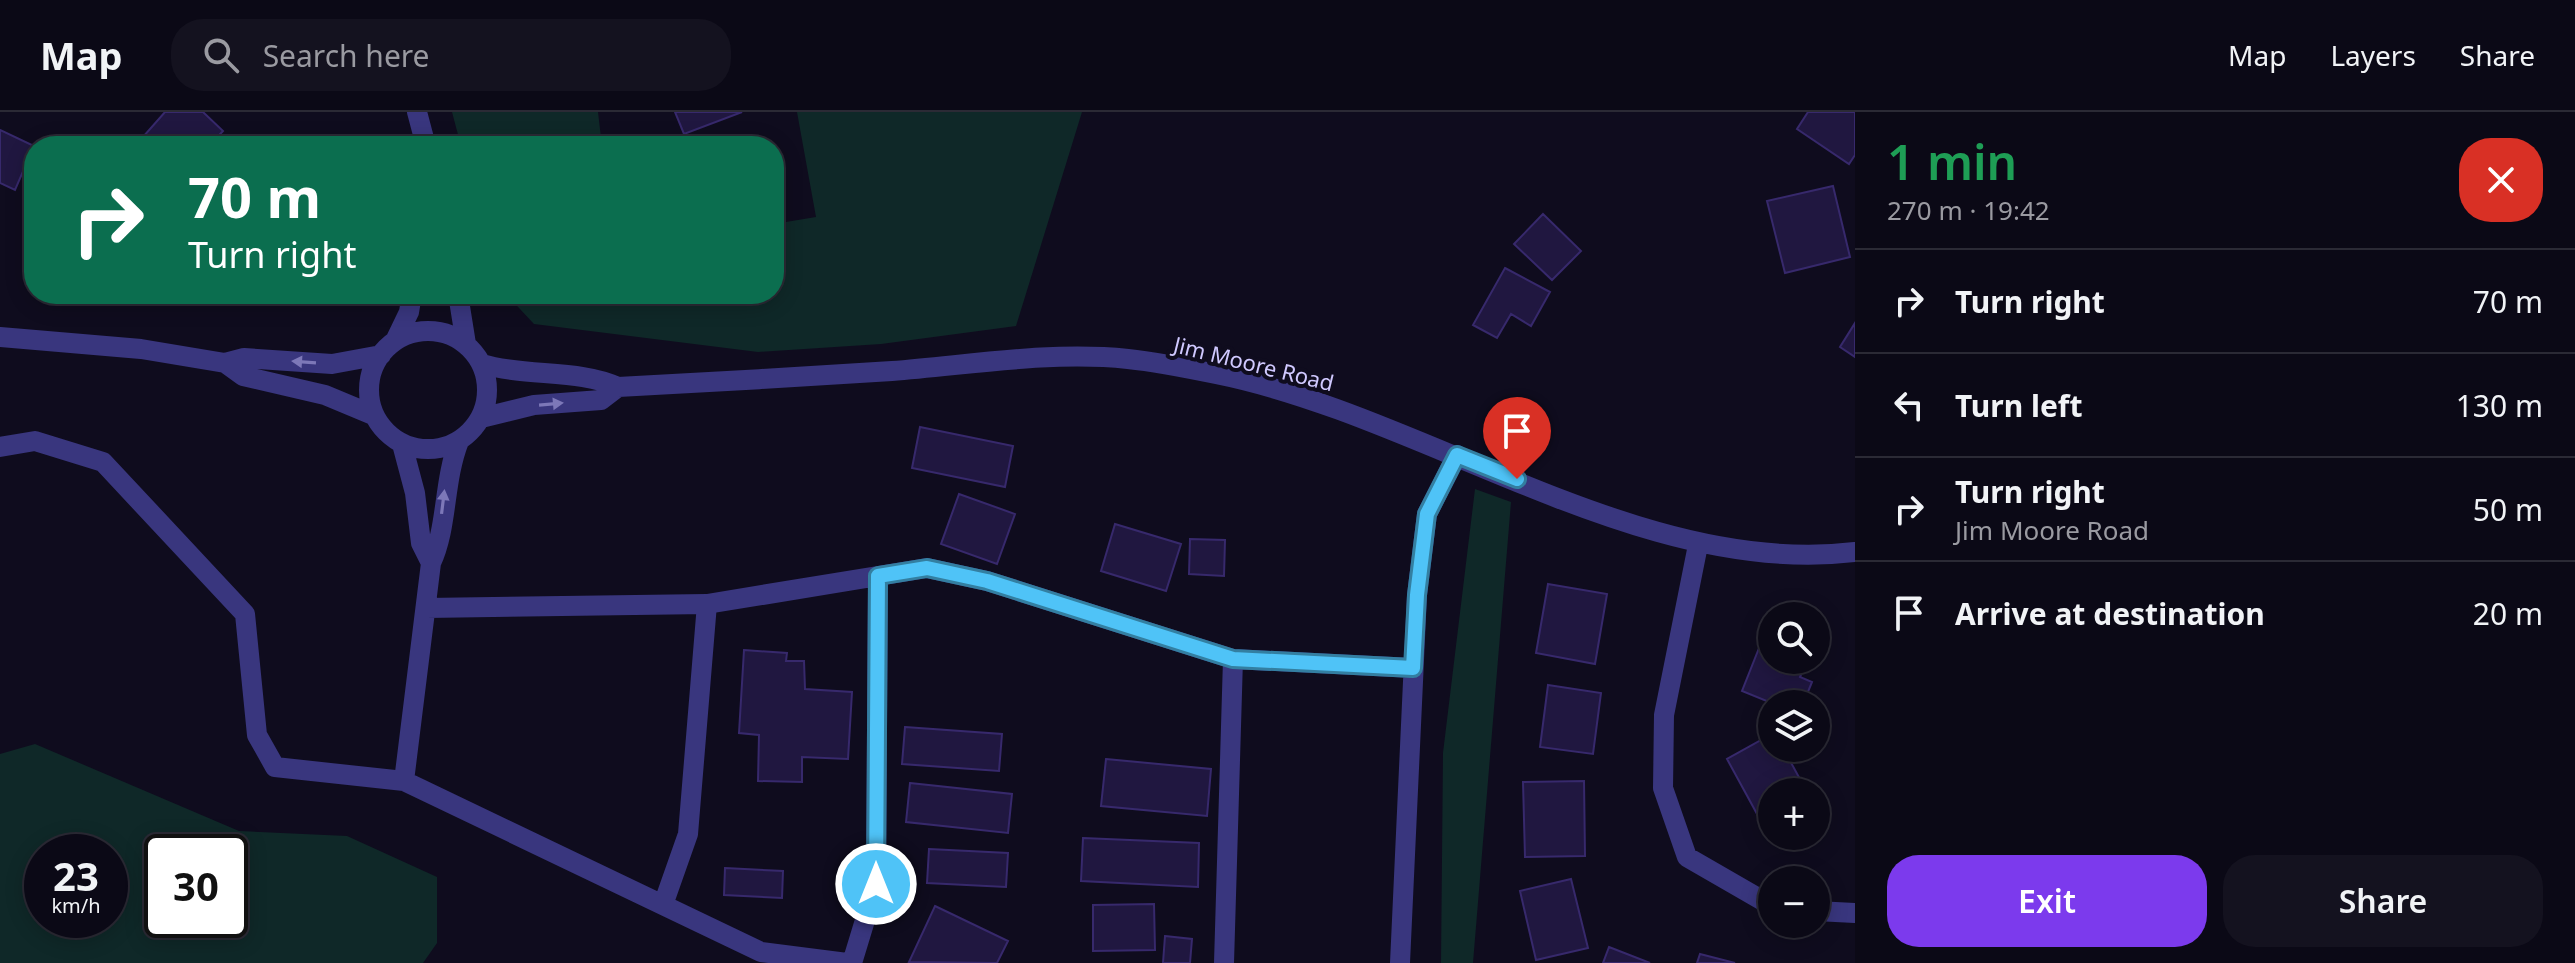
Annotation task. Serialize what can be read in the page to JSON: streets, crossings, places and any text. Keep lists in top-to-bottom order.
{
  "streets": {
    "street": ["Jim Moore Road"]
  },
  "page": {
    "header": "Map",
    "search": "Search here",
    "nav": ["Map", "Layers", "Share"],
    "heading": ["1 min", "270 m · 19:42"],
    "turn": ["70 m", "Turn right"],
    "list": [
      {
        "name": "Turn right",
        "value": "70 m"
      },
      {
        "name": "Turn left",
        "value": "130 m"
      },
      {
        "name": "Turn right",
        "note": "Jim Moore Road",
        "value": "50 m"
      },
      {
        "name": "Arrive at destination",
        "value": "20 m"
      }
    ],
    "map_buttons": ["+", "−"],
    "speed": "23 km/h",
    "limit": "30",
    "buttons": ["Exit", "Share"]
  }
}
